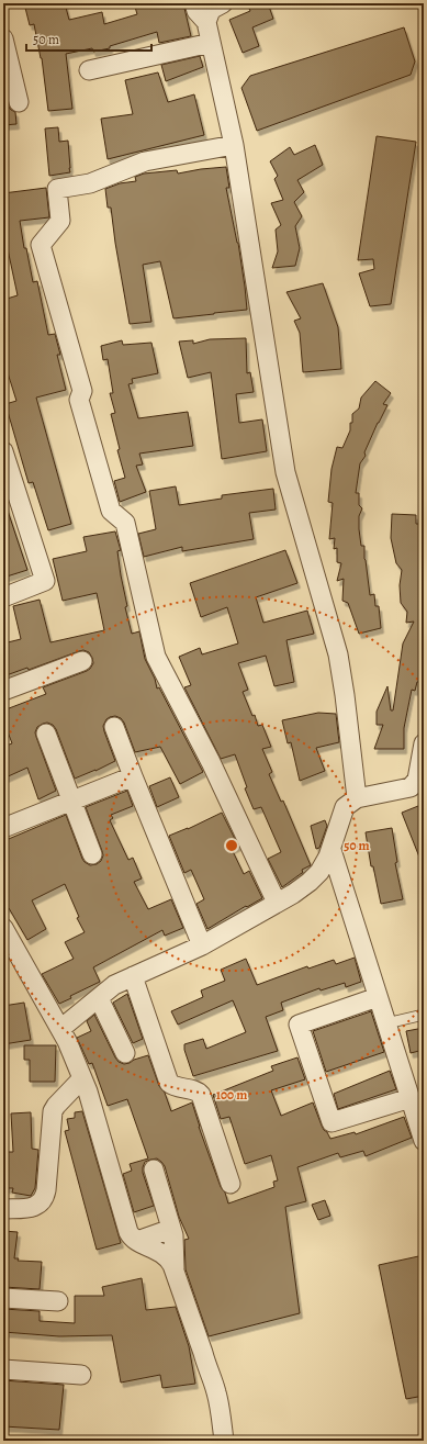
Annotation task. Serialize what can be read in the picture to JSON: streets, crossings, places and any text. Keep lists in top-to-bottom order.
{
  "scale_bar": "50 m",
  "rings": ["50 m", "100 m"]
}
